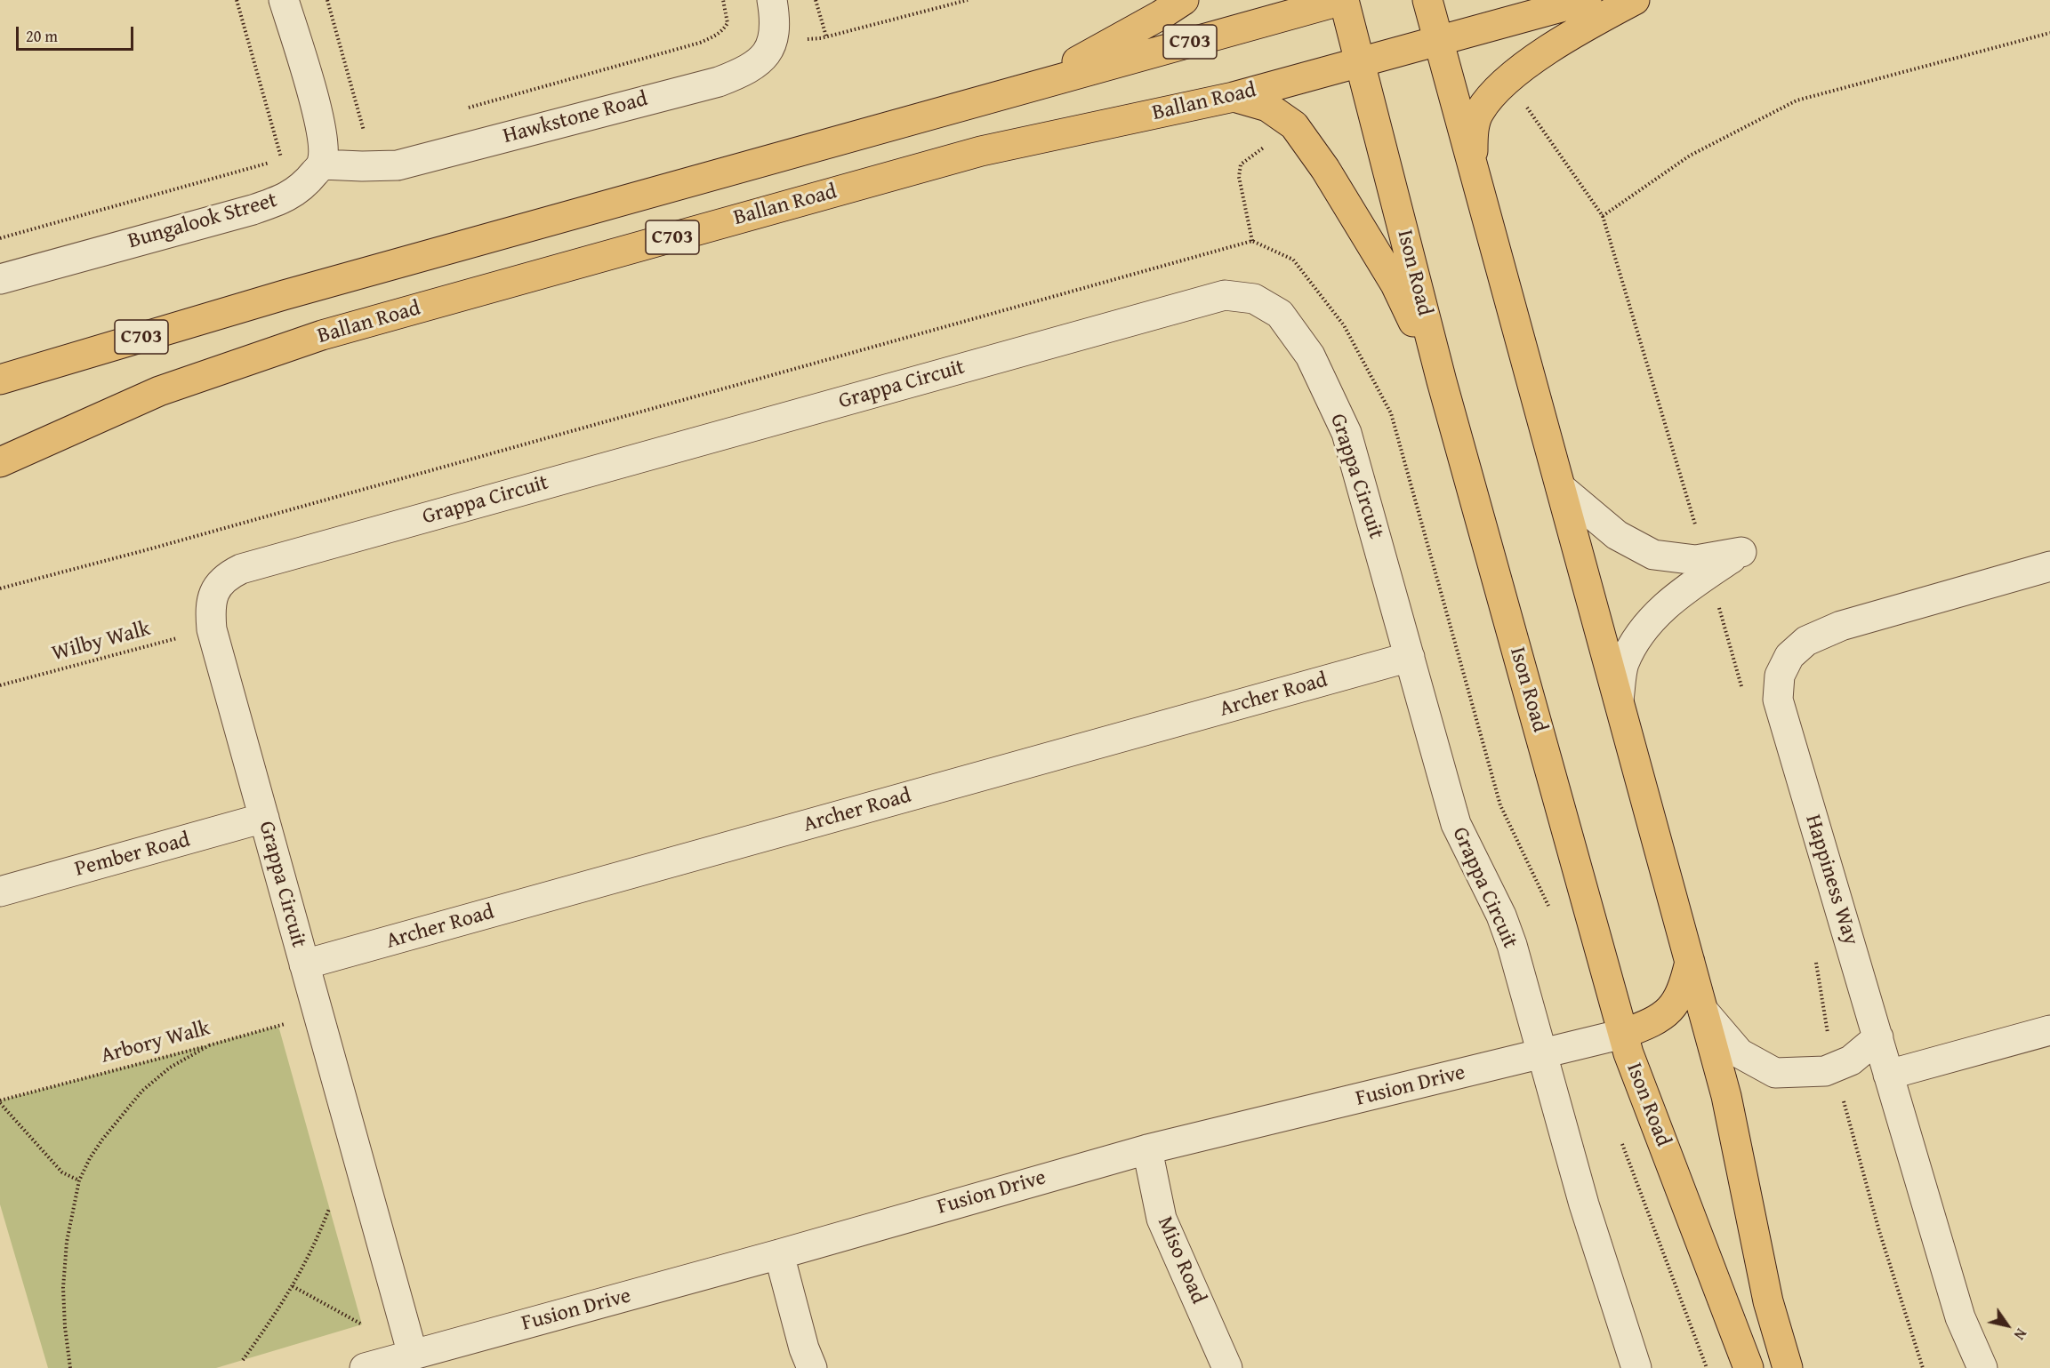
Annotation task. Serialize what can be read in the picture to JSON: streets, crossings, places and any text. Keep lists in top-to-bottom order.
{
  "streets": {
    "main road": ["C703", "Ballan Road", "Ison Road"],
    "street": [
      "Hawkstone Road",
      "Bungalook Street",
      "Grappa Circuit",
      "Archer Road",
      "Pember Road",
      "Happiness Way",
      "Fusion Drive",
      "Miso Road"
    ],
    "path": ["Wilby Walk", "Arbory Walk"]
  },
  "crossings": [
    ["C703", "Ison Road"],
    ["Ballan Road", "Ison Road"],
    ["Hawkstone Road", "Bungalook Street"],
    ["Ison Road", "Fusion Drive"],
    ["Grappa Circuit", "Wilby Walk"],
    ["Grappa Circuit", "Archer Road"],
    ["Grappa Circuit", "Pember Road"],
    ["Grappa Circuit", "Arbory Walk"],
    ["Grappa Circuit", "Fusion Drive"],
    ["Fusion Drive", "Miso Road"]
  ],
  "scale_bar": "20 m",
  "north": "bottom right"
}
